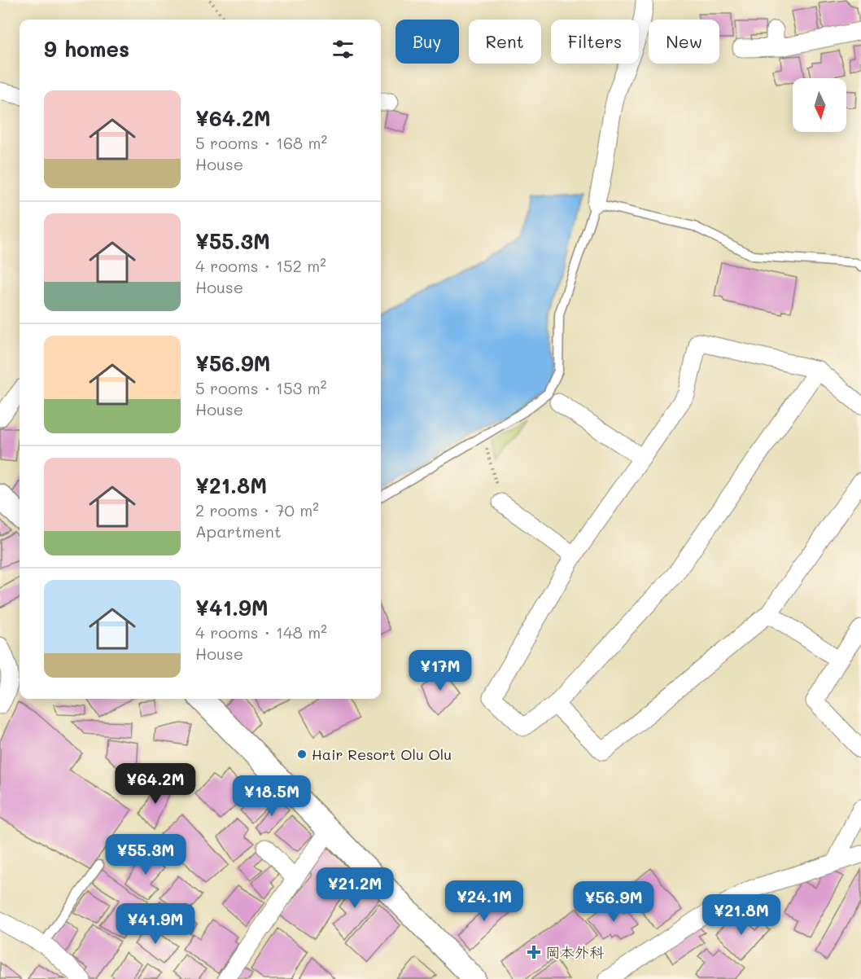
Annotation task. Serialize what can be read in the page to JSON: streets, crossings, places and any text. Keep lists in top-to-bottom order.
{
  "places": {
    "other": ["Hair Resort Olu Olu"],
    "health": ["岡本外科"]
  },
  "north": "bottom",
  "page": {
    "chip": [
      "Buy",
      "Rent",
      "Filters",
      "New"
    ],
    "heading": "9 homes",
    "list": [
      {
        "name": "¥64.2M",
        "note": "5 rooms · 168 m² · House"
      },
      {
        "name": "¥55.3M",
        "note": "4 rooms · 152 m² · House"
      },
      {
        "name": "¥56.9M",
        "note": "5 rooms · 153 m² · House"
      },
      {
        "name": "¥21.8M",
        "note": "2 rooms · 70 m² · Apartment"
      },
      {
        "name": "¥41.9M",
        "note": "4 rooms · 148 m² · House"
      }
    ],
    "price": [
      "¥17M",
      "¥64.2M",
      "¥18.5M",
      "¥55.3M",
      "¥21.2M",
      "¥24.1M",
      "¥56.9M",
      "¥21.8M",
      "¥41.9M"
    ]
  }
}
